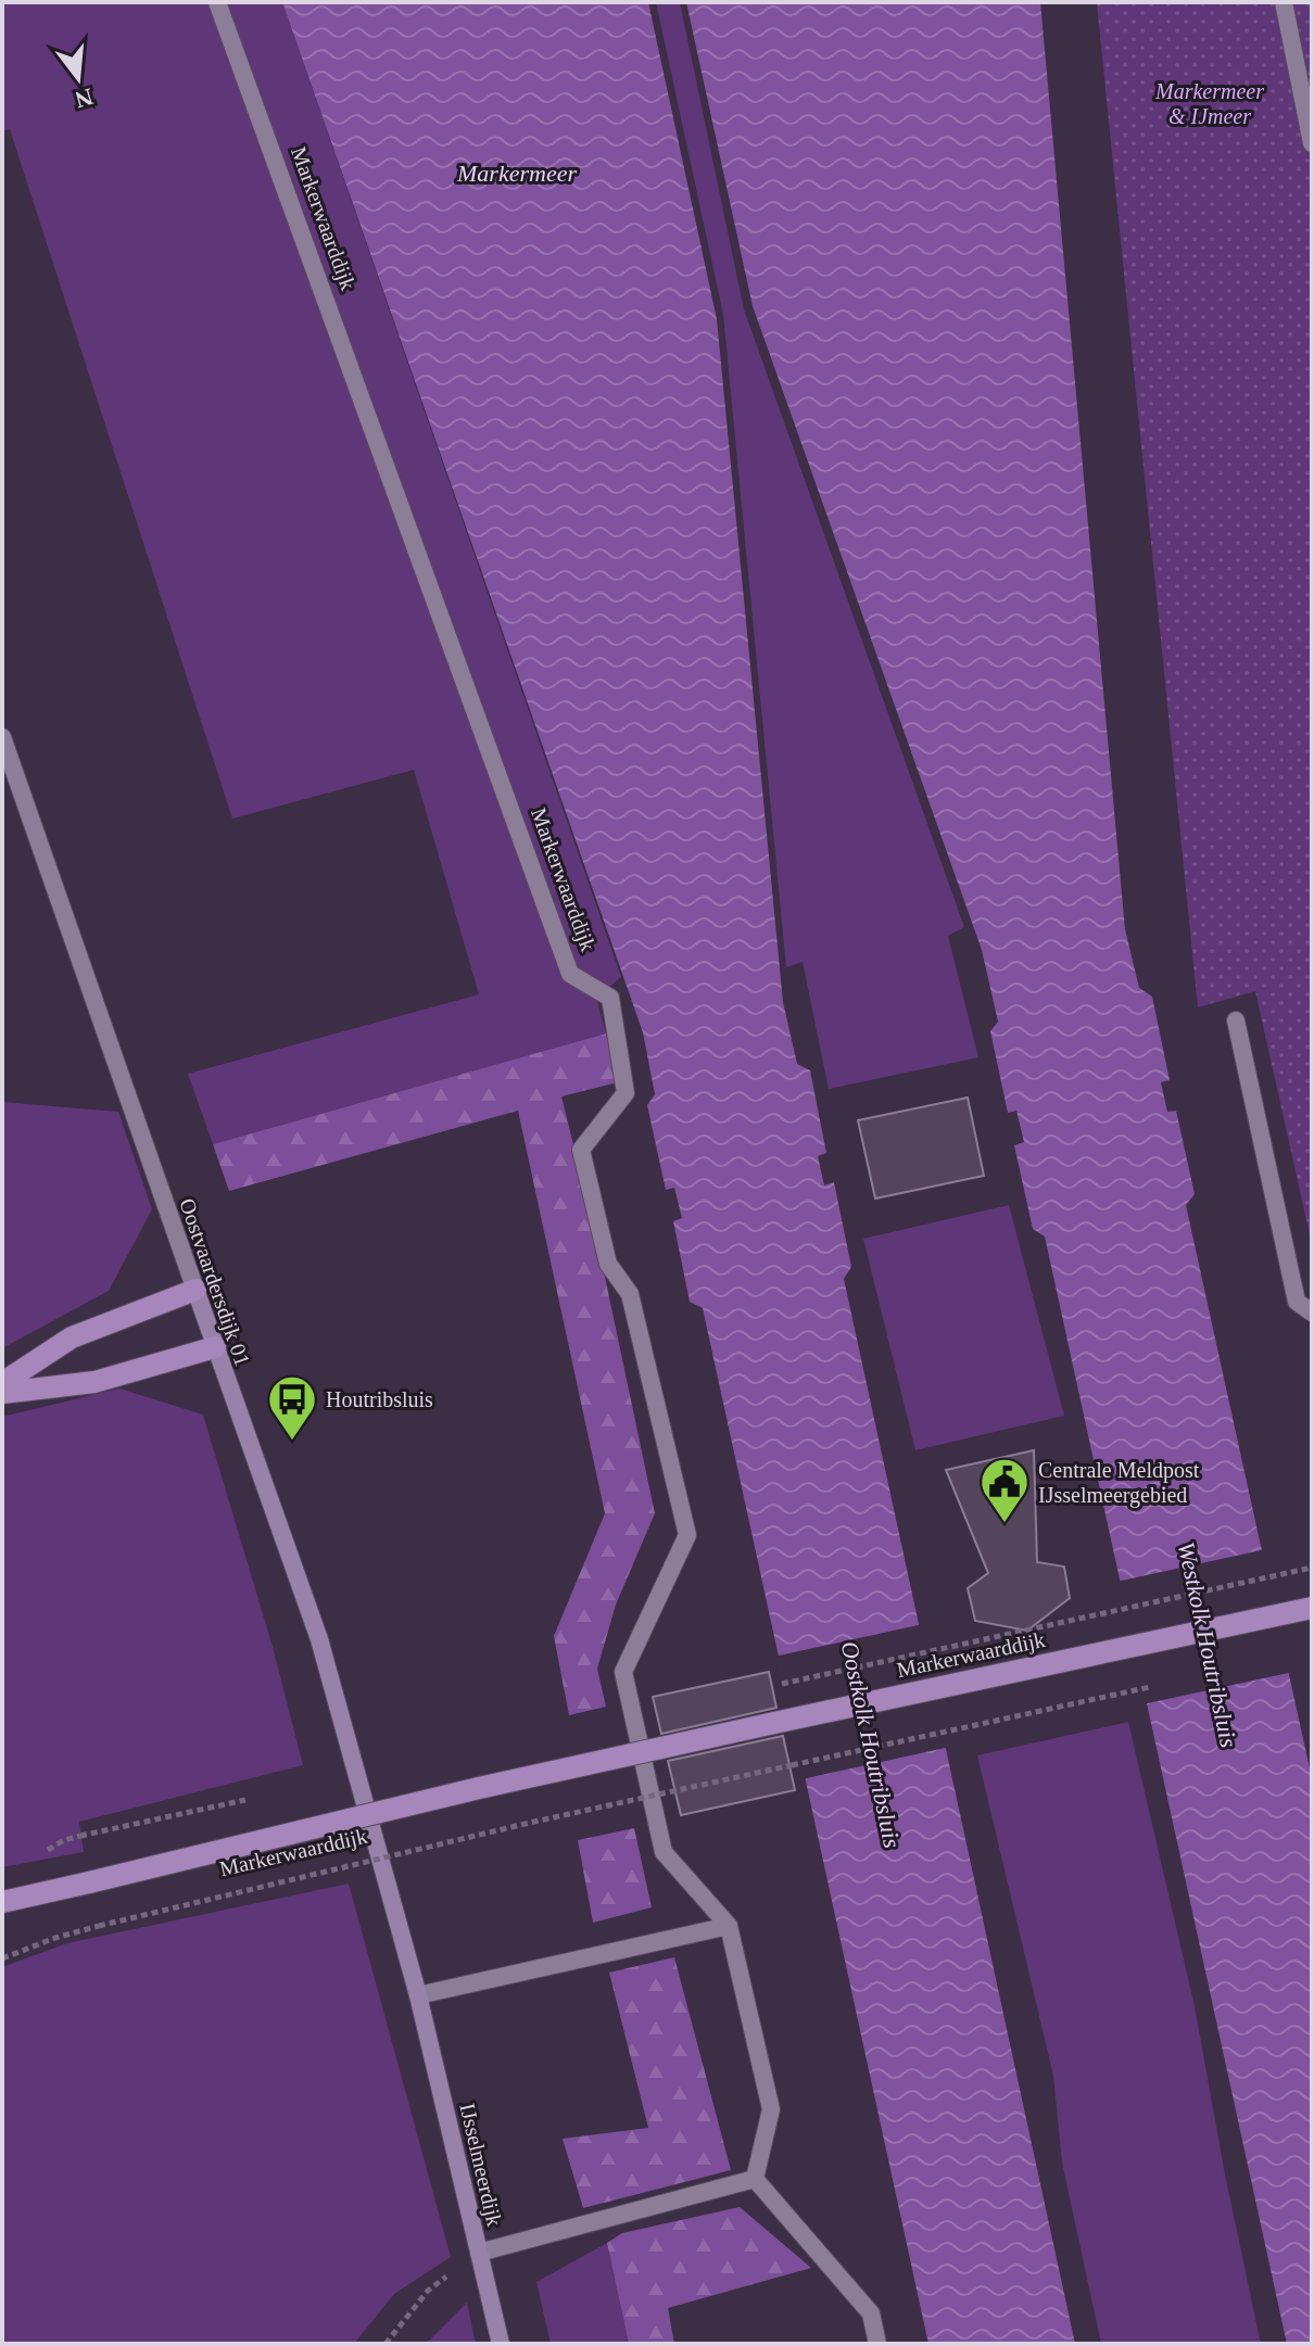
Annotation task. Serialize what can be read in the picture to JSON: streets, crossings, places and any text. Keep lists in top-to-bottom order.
{
  "streets": {
    "main road": ["Markerwaarddijk"],
    "street": ["Oostvaardersdijk 01", "IJsselmeerdijk"]
  },
  "crossings": [
    ["Oostvaardersdijk 01", "IJsselmeerdijk"]
  ],
  "water": ["Markermeer", "Westkolk Houtribsluis", "Oostkolk Houtribsluis"],
  "parks": ["Markermeer & IJmeer"],
  "places": {
    "bus stop": ["Houtribsluis"],
    "public building": ["Centrale Meldpost IJsselmeergebied"]
  },
  "north": "bottom"
}
